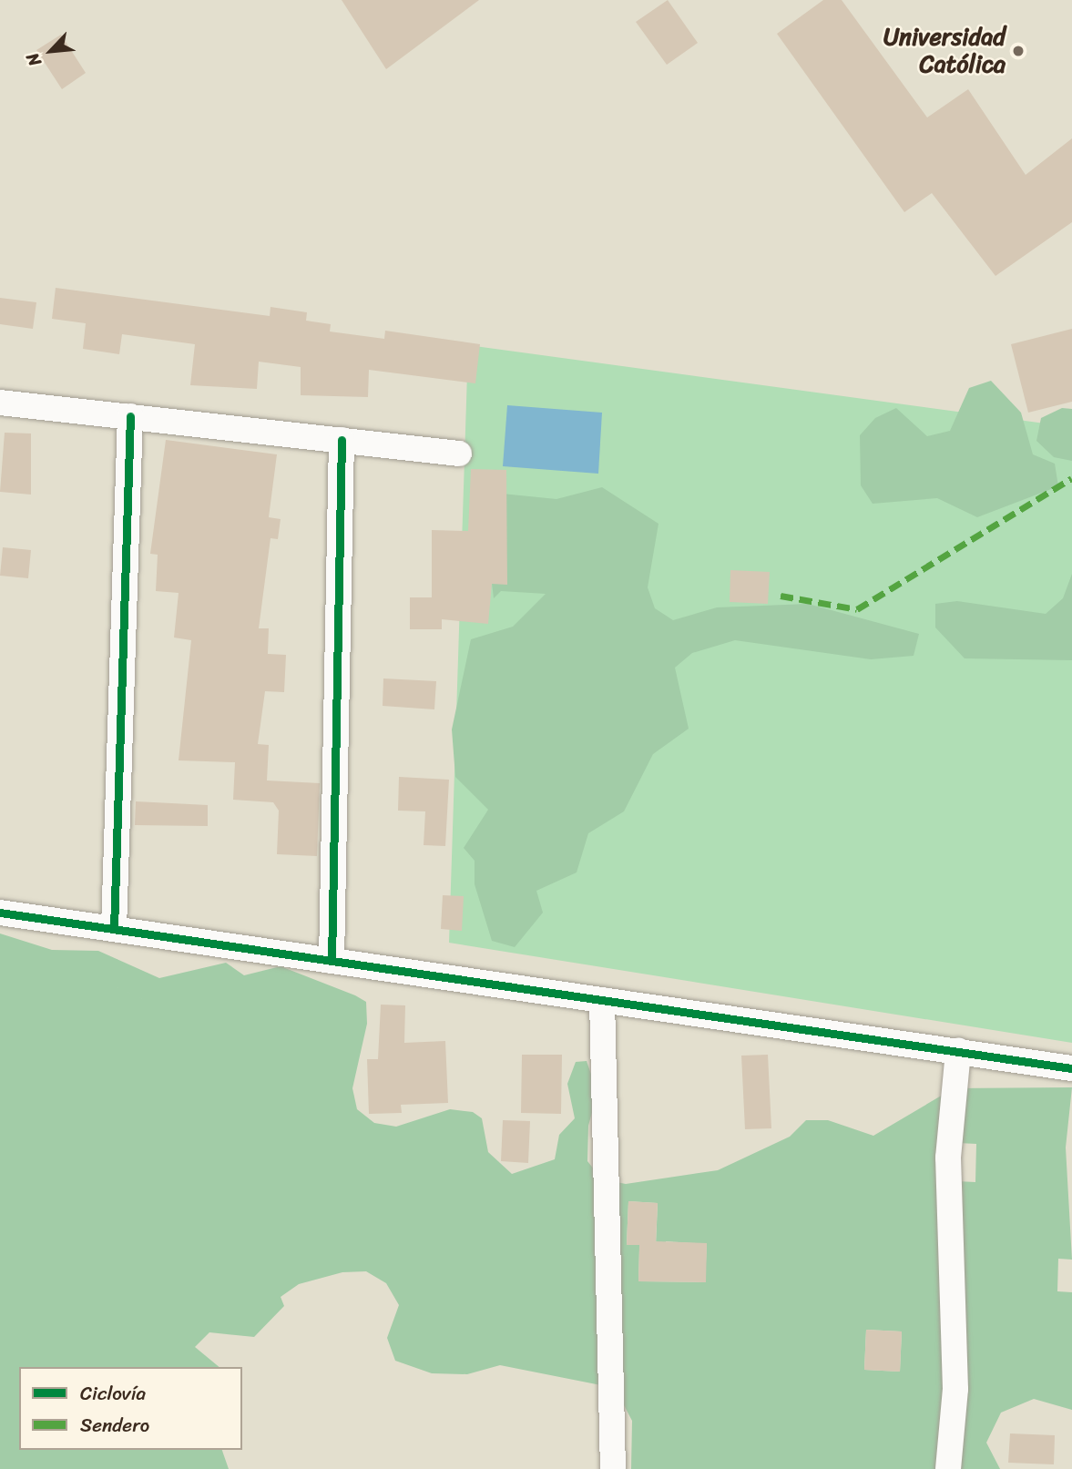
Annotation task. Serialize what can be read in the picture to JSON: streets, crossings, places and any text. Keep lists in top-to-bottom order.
{
  "places": ["Universidad Católica"],
  "legend": ["Ciclovía", "Sendero"],
  "north": "bottom left"
}
